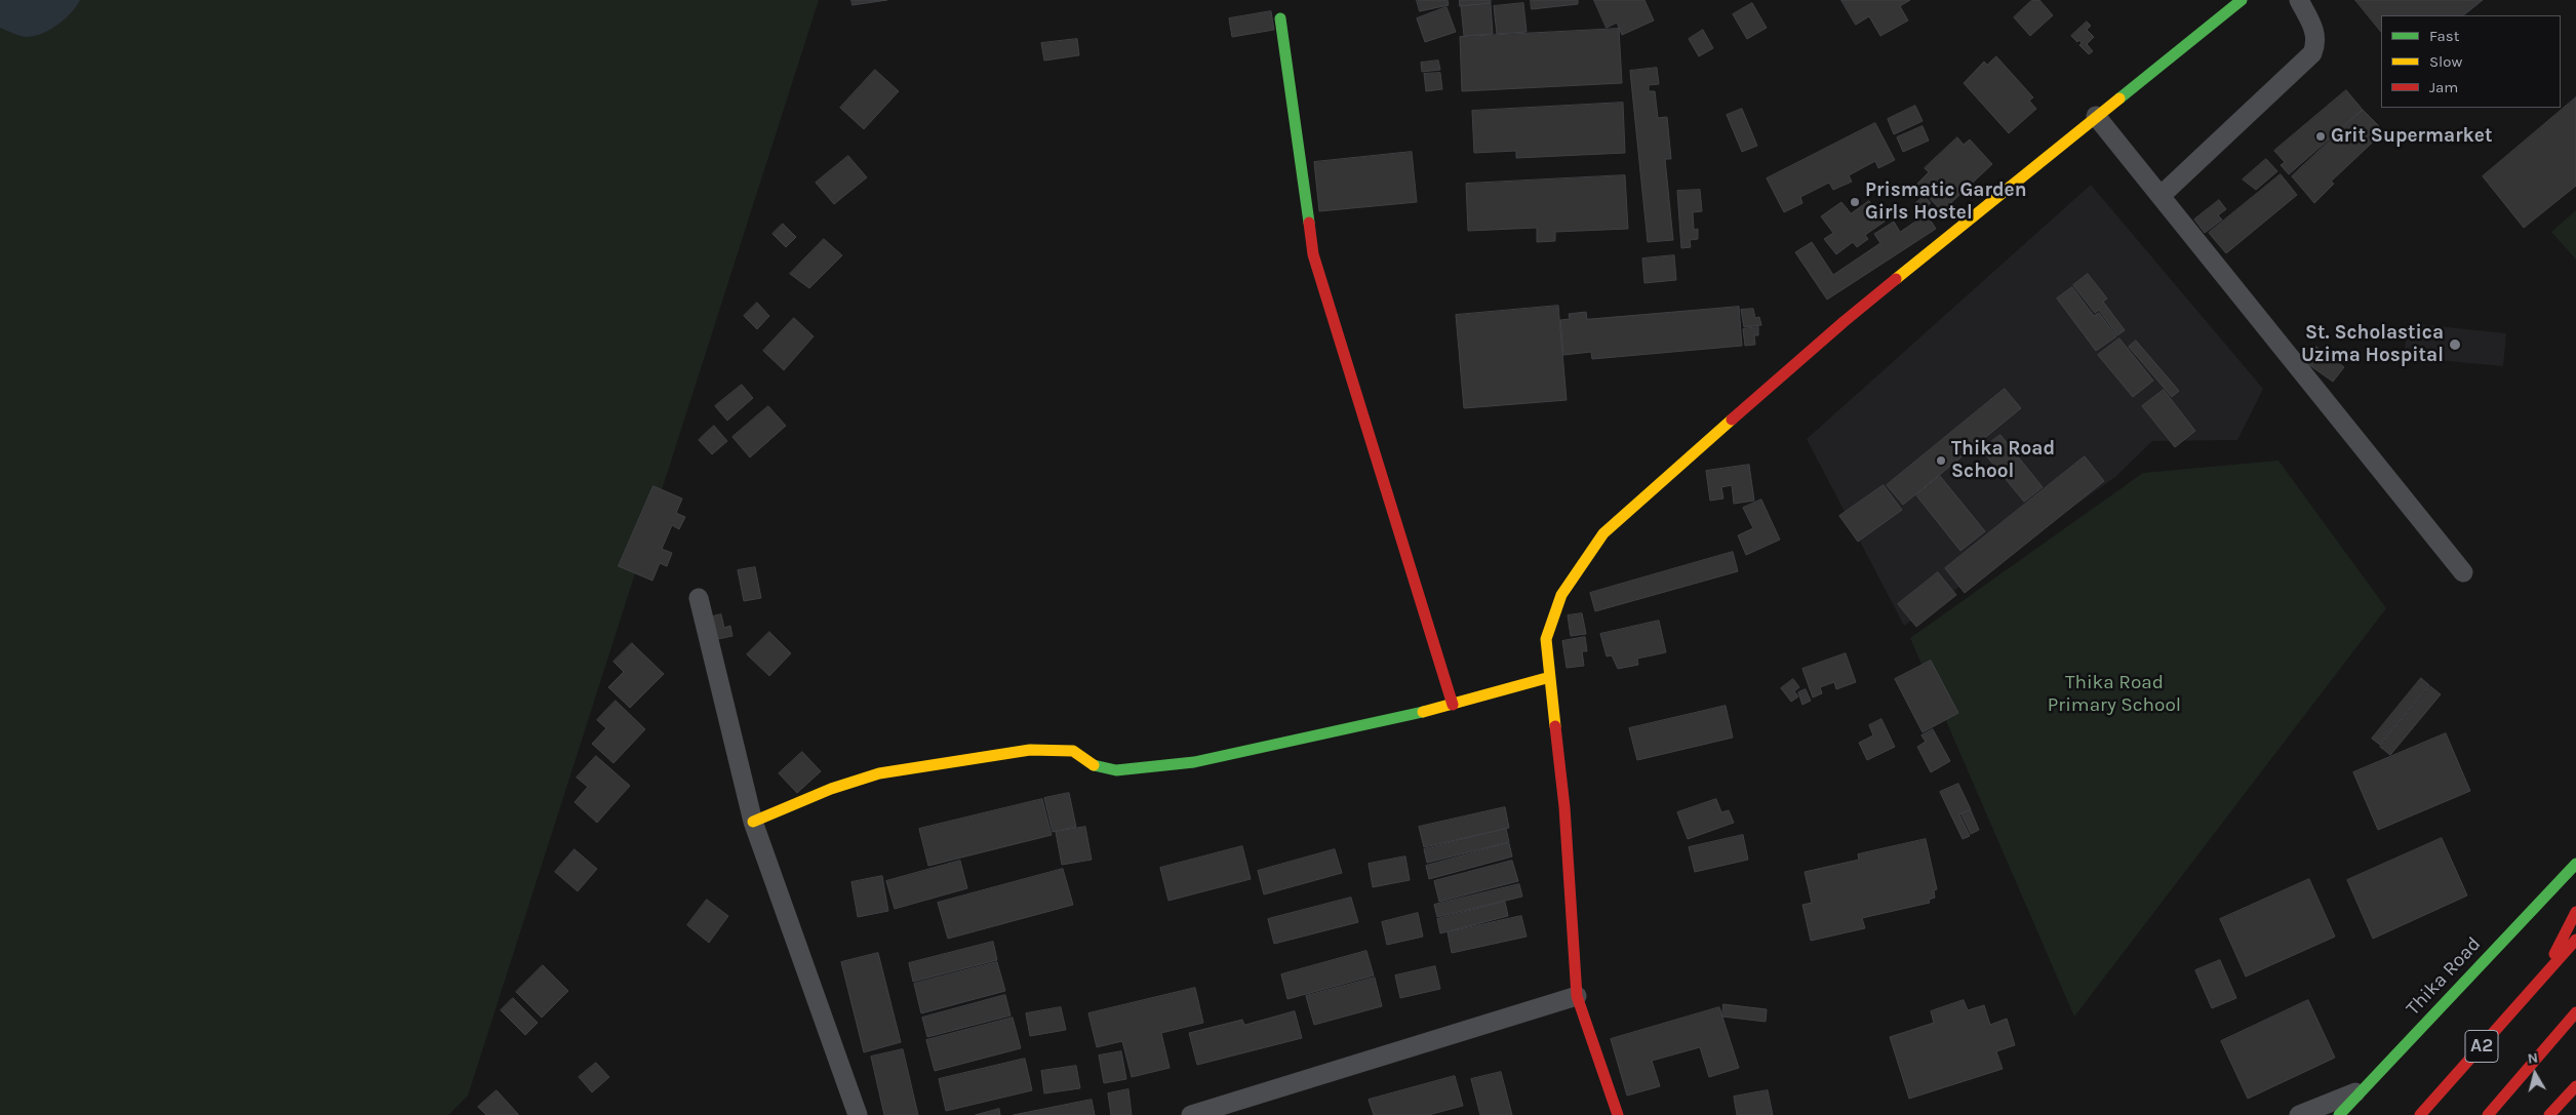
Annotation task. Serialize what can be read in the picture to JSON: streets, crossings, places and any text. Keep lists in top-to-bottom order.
{
  "streets": {
    "main road": ["Thika Road", "A2"]
  },
  "parks": ["Thika Road Primary School"],
  "places": [
    "Grit Supermarket",
    "Prismatic Garden Girls Hostel",
    "St. Scholastica Uzima Hospital",
    "Thika Road School"
  ],
  "legend": ["Fast", "Slow", "Jam"],
  "north": "top"
}
